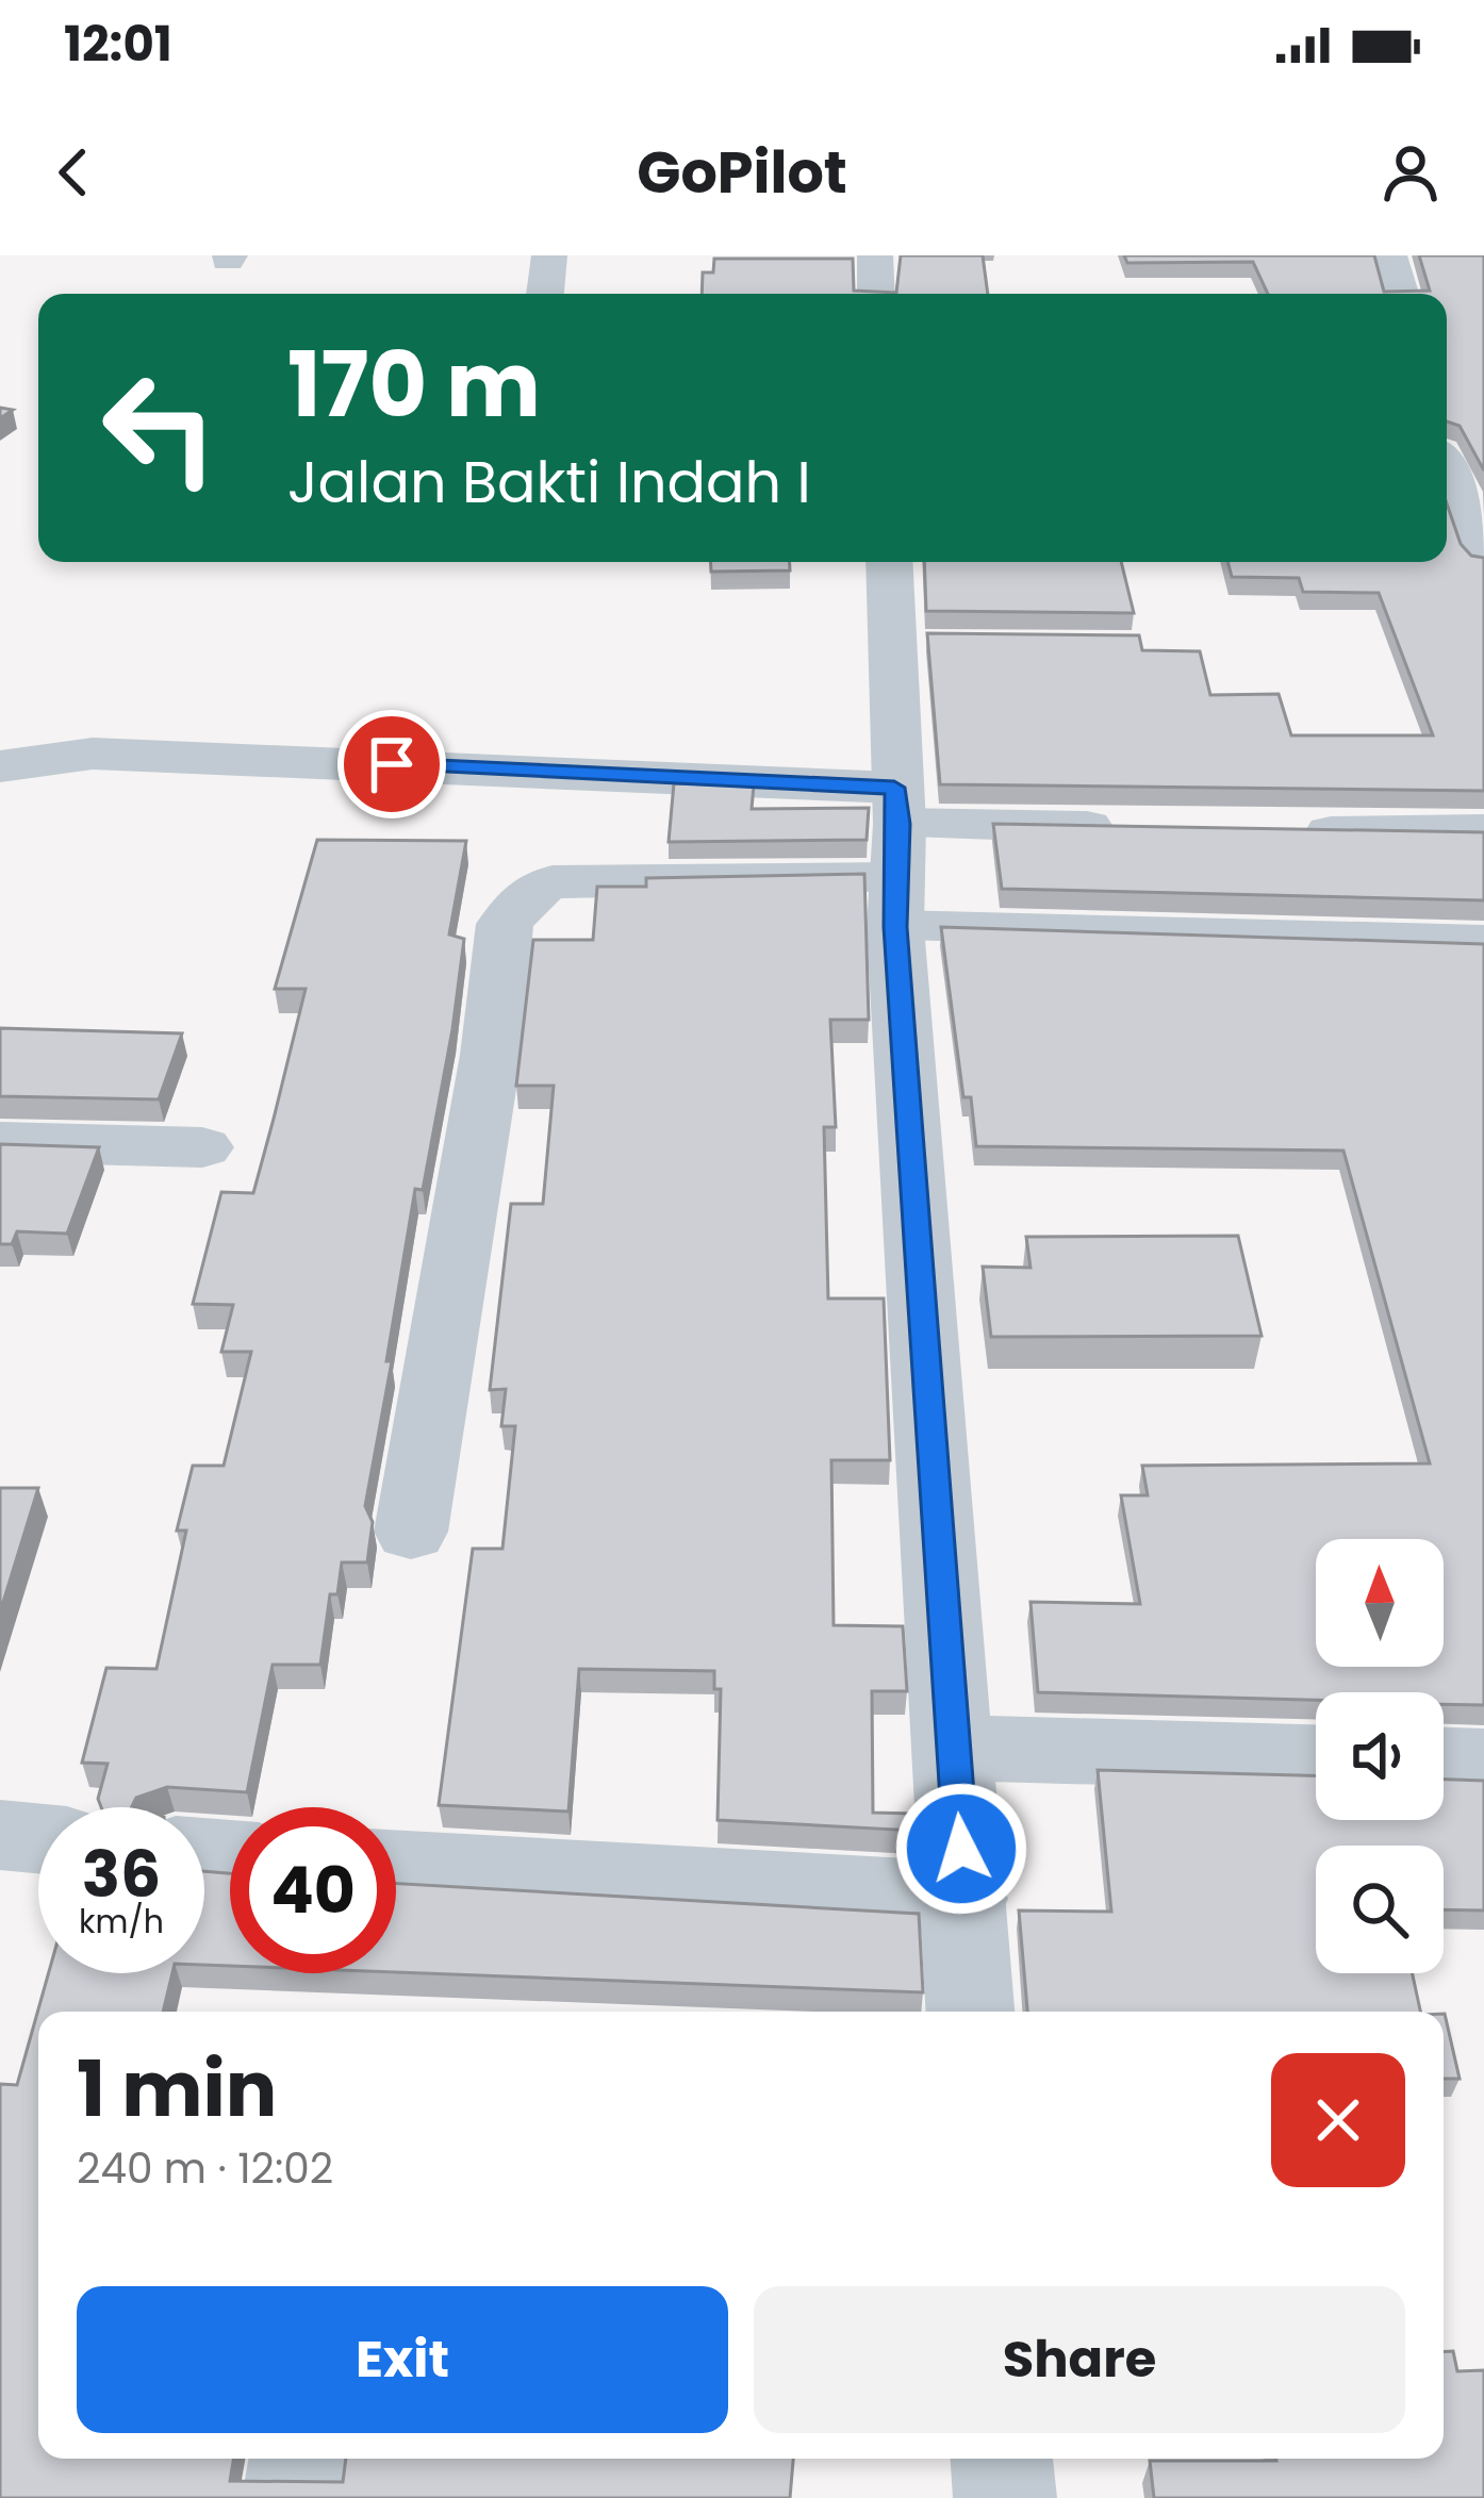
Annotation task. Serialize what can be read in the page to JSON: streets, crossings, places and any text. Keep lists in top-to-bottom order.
{
  "north": "top",
  "page": {
    "status": "12:01",
    "header": "GoPilot",
    "turn": ["170 m", "Jalan Bakti Indah I"],
    "speed": "36 km/h",
    "limit": "40",
    "heading": ["1 min", "240 m · 12:02"],
    "buttons": ["Exit", "Share"]
  }
}
